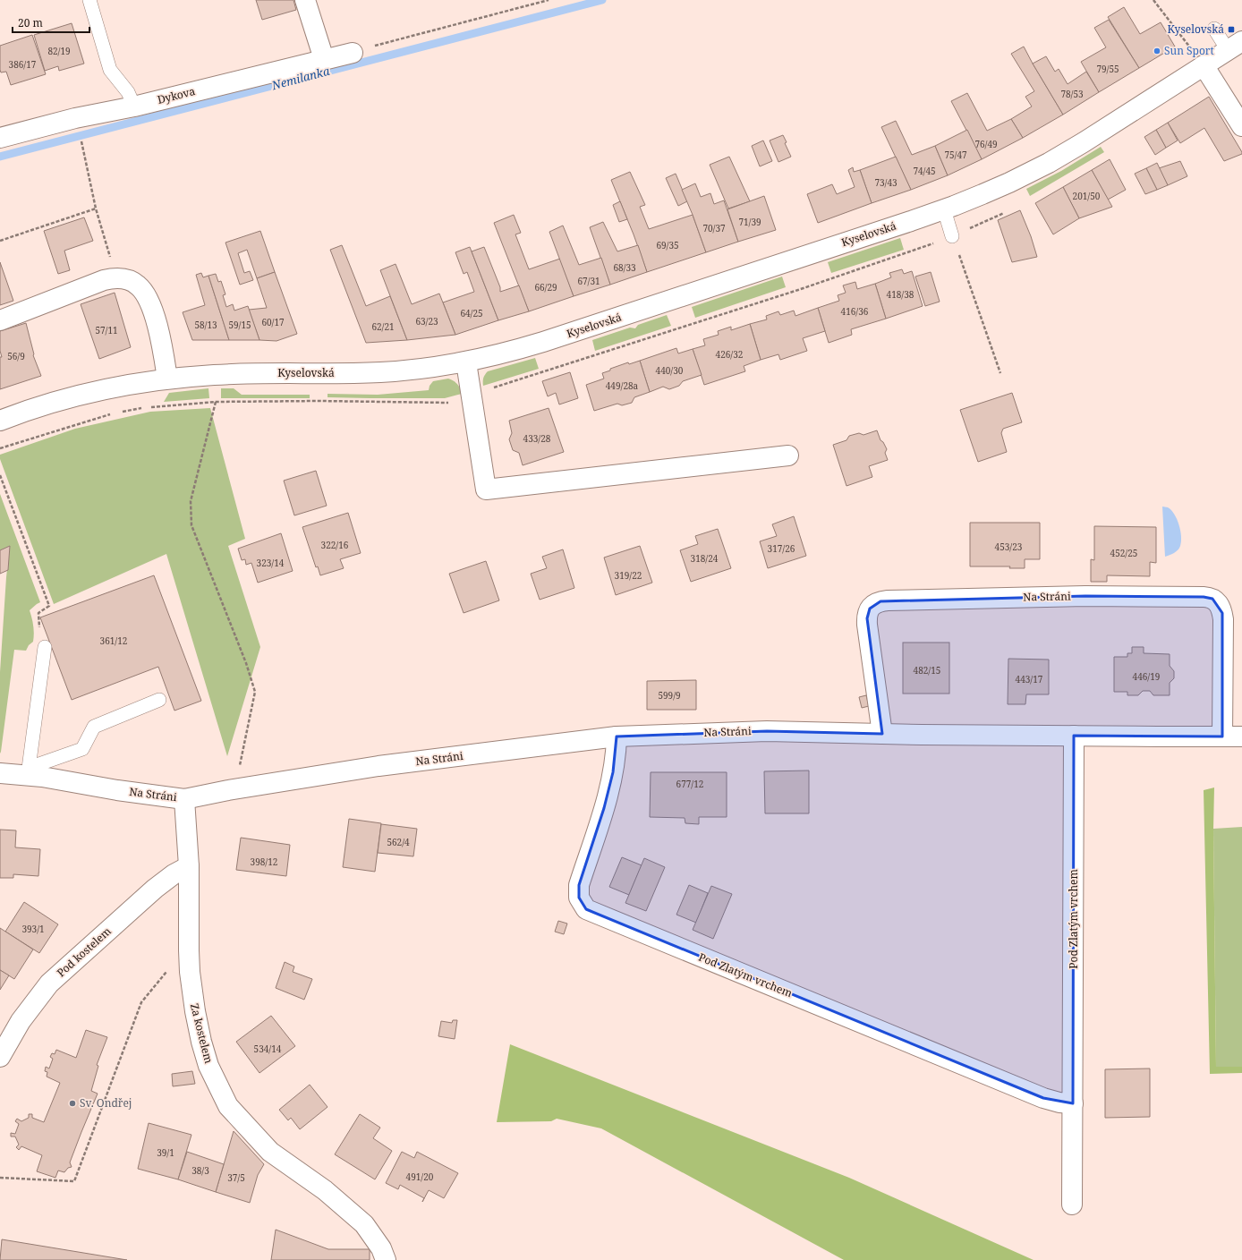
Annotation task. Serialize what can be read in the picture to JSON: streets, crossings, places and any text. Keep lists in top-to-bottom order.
{
  "streets": {
    "street": [
      "Dykova",
      "Kyselovská",
      "Na Stráni",
      "Pod Zlatým vrchem",
      "Pod kostelem",
      "Za kostelem"
    ]
  },
  "crossings": [
    ["Na Stráni", "Pod Zlatým vrchem"],
    ["Na Stráni", "Za kostelem"],
    ["Pod kostelem", "Za kostelem"]
  ],
  "water": ["Nemilanka"],
  "places": {
    "transit": ["Kyselovská"],
    "other": ["Sun Sport", "Sv. Ondřej"]
  },
  "house_numbers": [
    "82/19",
    "386/17",
    "79/55",
    "78/53",
    "76/49",
    "75/47",
    "74/45",
    "73/43",
    "201/50",
    "71/39",
    "70/37",
    "69/35",
    "68/33",
    "67/31",
    "66/29",
    "418/38",
    "416/36",
    "64/25",
    "63/23",
    "60/17",
    "58/13",
    "59/15",
    "62/21",
    "57/11",
    "426/32",
    "56/9",
    "440/30",
    "449/28a",
    "433/28",
    "322/16",
    "453/23",
    "317/26",
    "452/25",
    "318/24",
    "323/14",
    "319/22",
    "361/12",
    "482/15",
    "446/19",
    "443/17",
    "599/9",
    "677/12",
    "562/4",
    "398/12",
    "393/1",
    "534/14",
    "39/1",
    "38/3",
    "491/20",
    "37/5"
  ],
  "scale_bar": "20 m"
}
